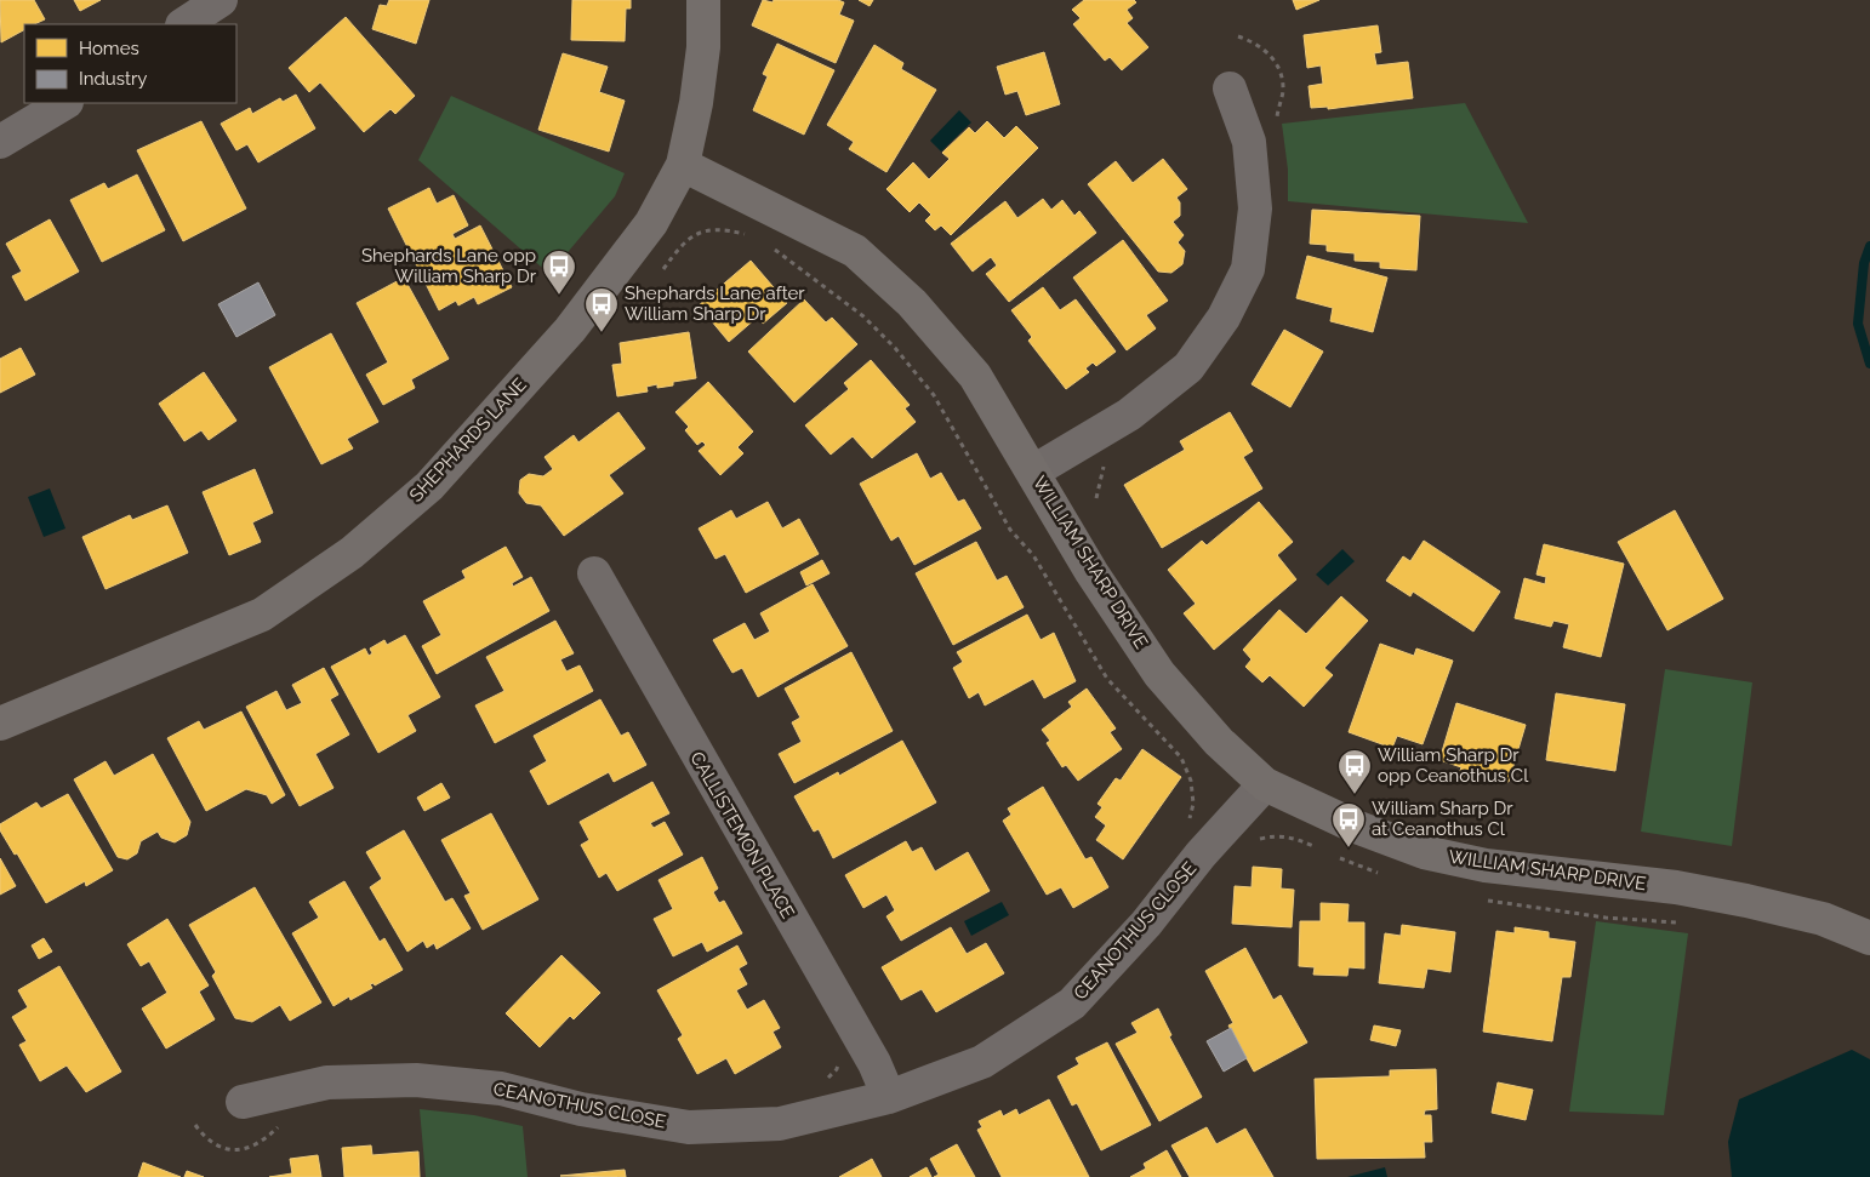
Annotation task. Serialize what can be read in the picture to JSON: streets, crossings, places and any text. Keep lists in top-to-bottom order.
{
  "streets": {
    "street": [
      "SHEPHARDS LANE",
      "WILLIAM SHARP DRIVE",
      "CALLISTEMON PLACE",
      "CEANOTHUS CLOSE"
    ]
  },
  "crossings": [
    ["SHEPHARDS LANE", "WILLIAM SHARP DRIVE"],
    ["WILLIAM SHARP DRIVE", "CEANOTHUS CLOSE"],
    ["CALLISTEMON PLACE", "CEANOTHUS CLOSE"]
  ],
  "places": {
    "bus stop": [
      "Shephards Lane opp William Sharp Dr",
      "Shephards Lane after William Sharp Dr",
      "William Sharp Dr opp Ceanothus Cl",
      "William Sharp Dr at Ceanothus Cl"
    ]
  },
  "legend": ["Homes", "Industry"]
}
